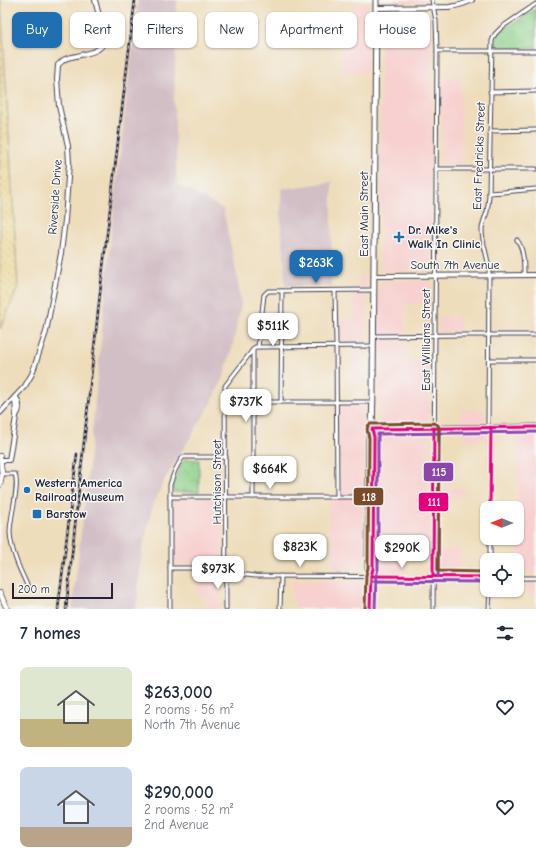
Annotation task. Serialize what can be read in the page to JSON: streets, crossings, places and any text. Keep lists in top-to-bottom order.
{
  "streets": {
    "main road": ["East Main Street"],
    "street": [
      "East Fredricks Street",
      "Riverside Drive",
      "South 7th Avenue",
      "East Williams Street",
      "Hutchison Street"
    ]
  },
  "crossings": [
    ["East Fredricks Street", "South 7th Avenue"],
    ["East Main Street", "South 7th Avenue"],
    ["South 7th Avenue", "East Williams Street"]
  ],
  "places": {
    "health": ["Dr. Mike's Walk In Clinic"],
    "other": ["Western America Railroad Museum"],
    "transit": ["Barstow"]
  },
  "lines": ["transit line 118", "transit line 111", "transit line 115"],
  "scale_bar": "200 m",
  "north": "left",
  "page": {
    "chip": [
      "Buy",
      "Rent",
      "Filters",
      "New",
      "Apartment",
      "House"
    ],
    "price": [
      "$263K",
      "$511K",
      "$737K",
      "$664K",
      "$823K",
      "$290K",
      "$973K"
    ],
    "scale": "200 m",
    "heading": "7 homes",
    "list": [
      {
        "name": "$263,000",
        "note": "2 rooms · 56 m² · North 7th Avenue"
      },
      {
        "name": "$290,000",
        "note": "2 rooms · 52 m² · 2nd Avenue"
      }
    ]
  }
}
